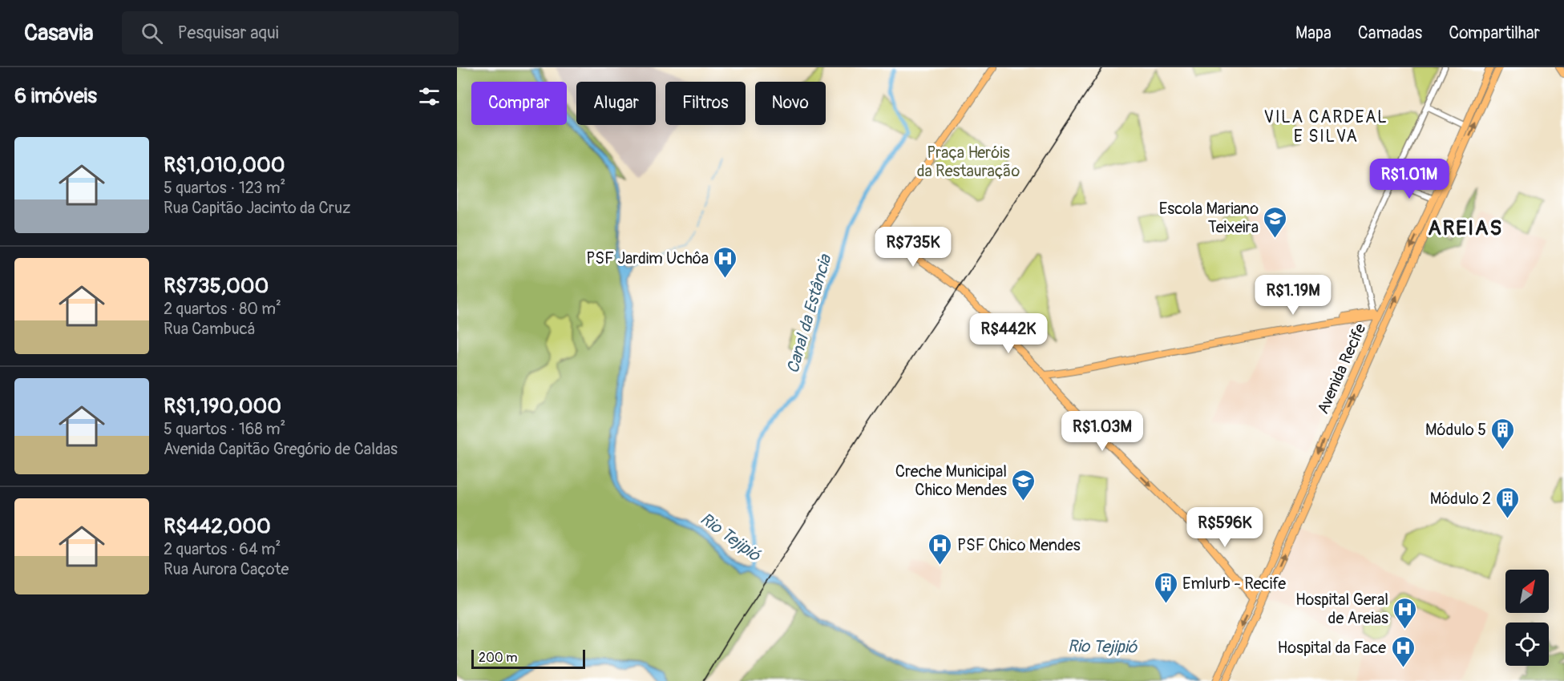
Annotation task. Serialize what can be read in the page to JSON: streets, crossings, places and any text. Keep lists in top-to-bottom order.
{
  "streets": {
    "main road": ["Avenida Recife"]
  },
  "districts": ["VILA CARDEAL E SILVA", "AREIAS"],
  "water": ["Canal da Estância", "Rio Tejipió"],
  "parks": ["Praça Heróis da Restauração"],
  "places": {
    "school or university": ["Escola Mariano Teixeira", "Creche Municipal Chico Mendes"],
    "hospital": [
      "PSF Jardim Uchôa",
      "PSF Chico Mendes",
      "Hospital Geral de Areias",
      "Hospital da Face"
    ],
    "building": ["Módulo 5", "Módulo 2", "Emlurb - Recife"]
  },
  "scale_bar": "200 m",
  "north": "top right",
  "page": {
    "header": "Casavia",
    "search": "Pesquisar aqui",
    "nav": ["Mapa", "Camadas", "Compartilhar"],
    "heading": "6 imóveis",
    "chip": [
      "Comprar",
      "Alugar",
      "Filtros",
      "Novo"
    ],
    "list": [
      {
        "name": "R$1,010,000",
        "note": "5 quartos · 123 m² · Rua Capitão Jacinto da Cruz"
      },
      {
        "name": "R$735,000",
        "note": "2 quartos · 80 m² · Rua Cambucá"
      },
      {
        "name": "R$1,190,000",
        "note": "5 quartos · 168 m² · Avenida Capitão Gregório de Caldas"
      },
      {
        "name": "R$442,000",
        "note": "2 quartos · 64 m² · Rua Aurora Caçote"
      }
    ],
    "price": [
      "R$1.01M",
      "R$735K",
      "R$1.19M",
      "R$442K",
      "R$1.03M",
      "R$596K"
    ],
    "scale": "200 m"
  }
}
